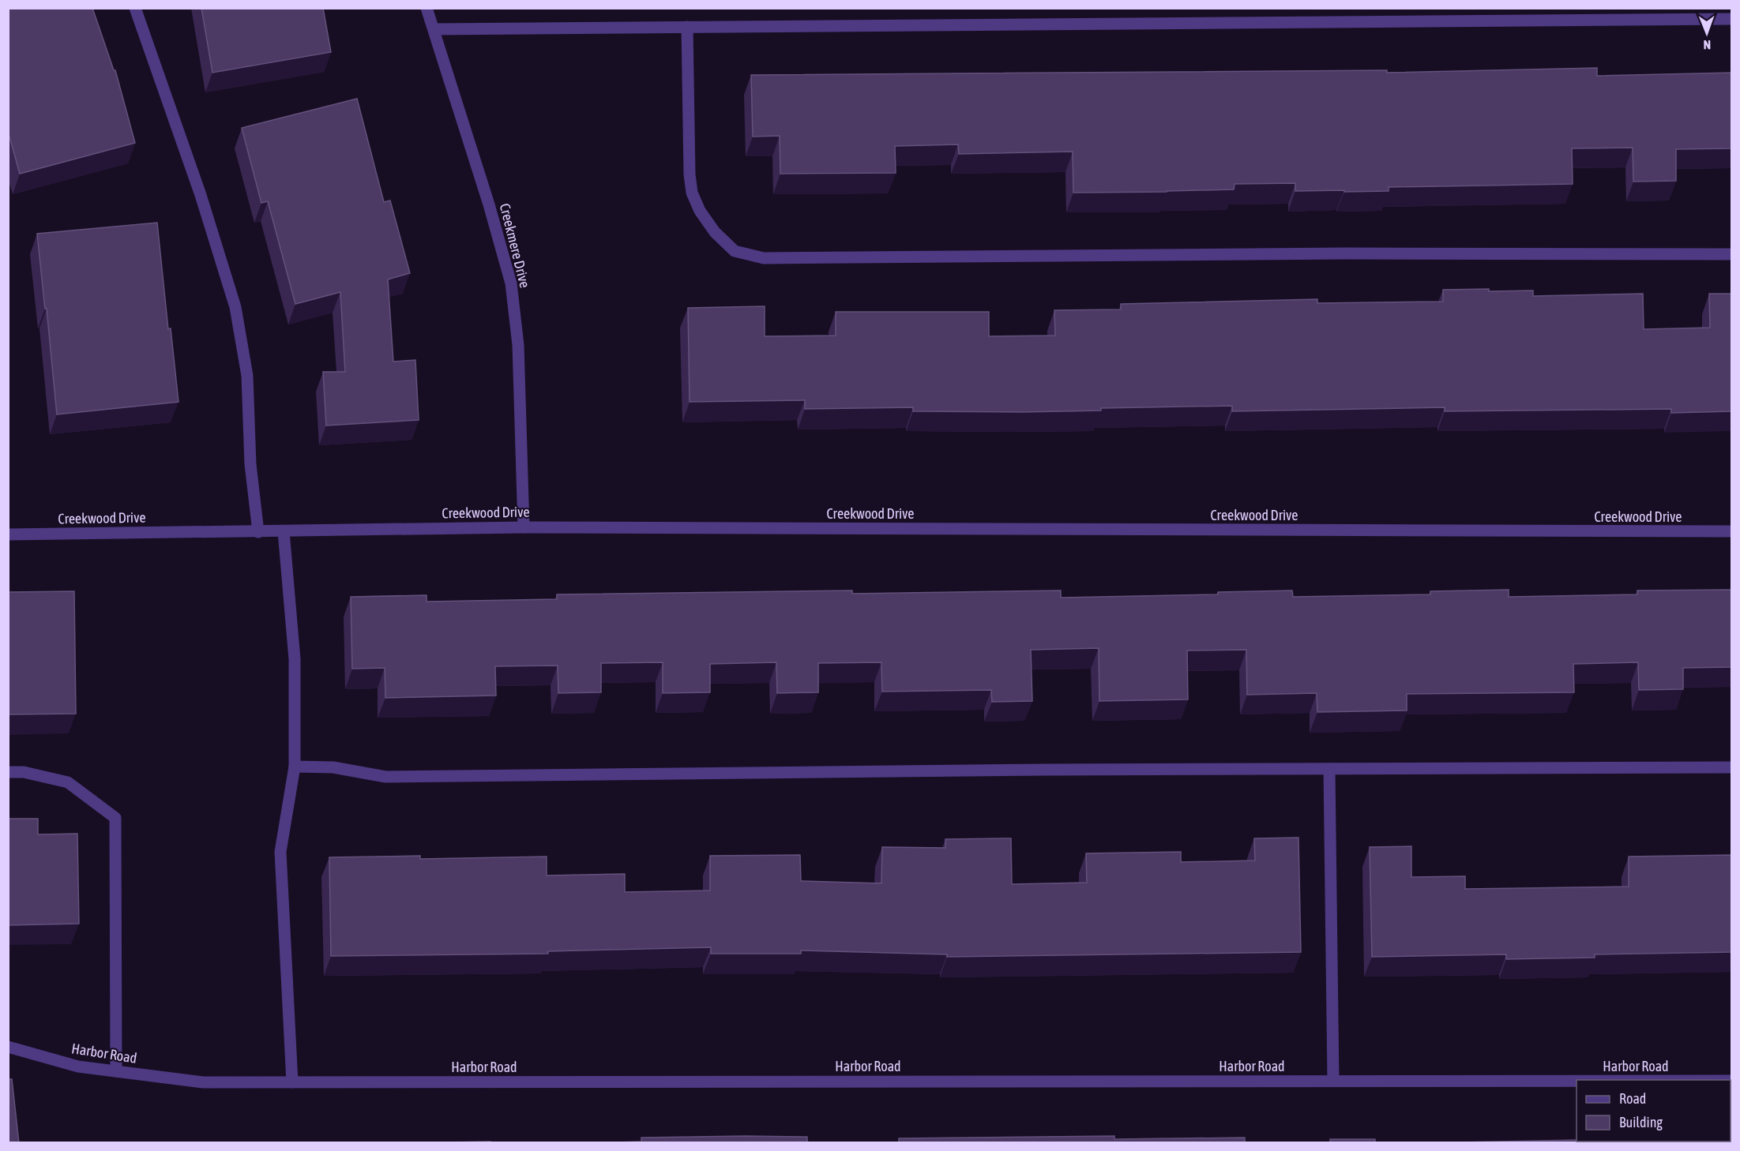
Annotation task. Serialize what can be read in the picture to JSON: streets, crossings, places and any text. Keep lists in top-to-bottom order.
{
  "streets": {
    "street": ["Creekmere Drive", "Creekwood Drive", "Harbor Road"]
  },
  "crossings": [
    ["Creekmere Drive", "Creekwood Drive"]
  ],
  "legend": ["Road", "Building"],
  "north": "bottom"
}
